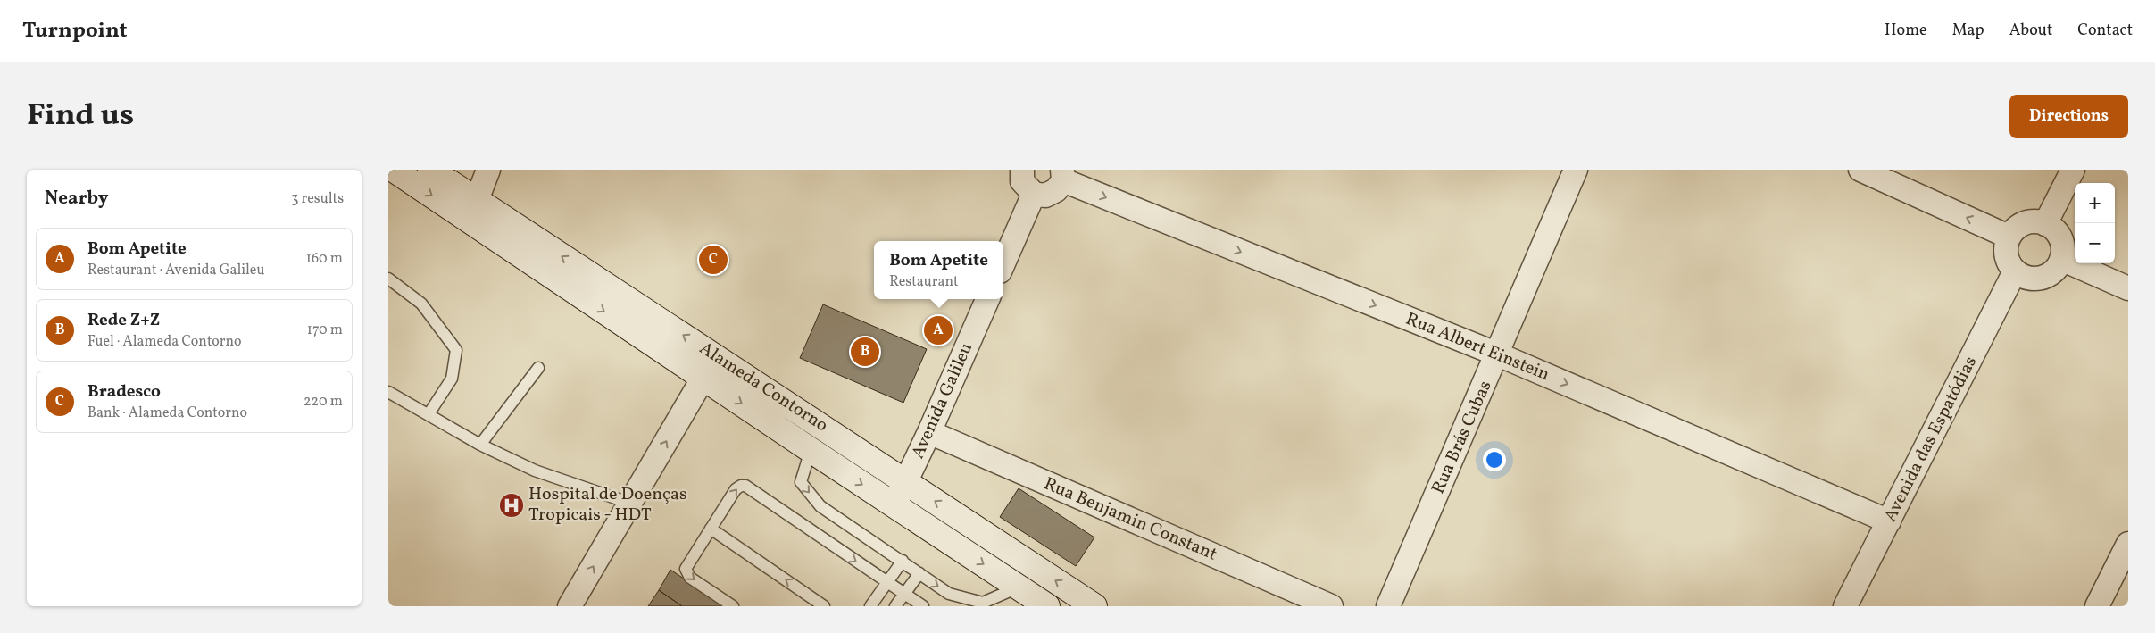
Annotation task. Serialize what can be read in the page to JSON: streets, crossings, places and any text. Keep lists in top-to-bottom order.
{
  "streets": {
    "main road": ["Alameda Contorno"],
    "street": [
      "Rua Albert Einstein",
      "Avenida Galileu",
      "Rua Brás Cubas",
      "Avenida das Espatódias",
      "Rua Benjamin Constant"
    ]
  },
  "crossings": [
    ["Rua Albert Einstein", "Rua Brás Cubas"],
    ["Rua Albert Einstein", "Avenida das Espatódias"],
    ["Alameda Contorno", "Avenida Galileu"],
    ["Avenida Galileu", "Rua Benjamin Constant"]
  ],
  "one_way": ["Rua Albert Einstein"],
  "places": {
    "hospital": ["Hospital de Doenças Tropicais - HDT"]
  },
  "page": {
    "header": "Turnpoint",
    "nav": [
      "Home",
      "Map",
      "About",
      "Contact"
    ],
    "title": "Find us",
    "buttons": "Directions",
    "heading": ["Nearby", "3 results"],
    "map_buttons": ["+", "−"],
    "list": [
      {
        "mark": "A",
        "name": "Bom Apetite",
        "note": "Restaurant · Avenida Galileu",
        "value": "160 m"
      },
      {
        "mark": "B",
        "name": "Rede Z+Z",
        "note": "Fuel · Alameda Contorno",
        "value": "170 m"
      },
      {
        "mark": "C",
        "name": "Bradesco",
        "note": "Bank · Alameda Contorno",
        "value": "220 m"
      }
    ],
    "popup": ["Bom Apetite", "Restaurant"],
    "pins": ["C", "A", "B"]
  }
}
